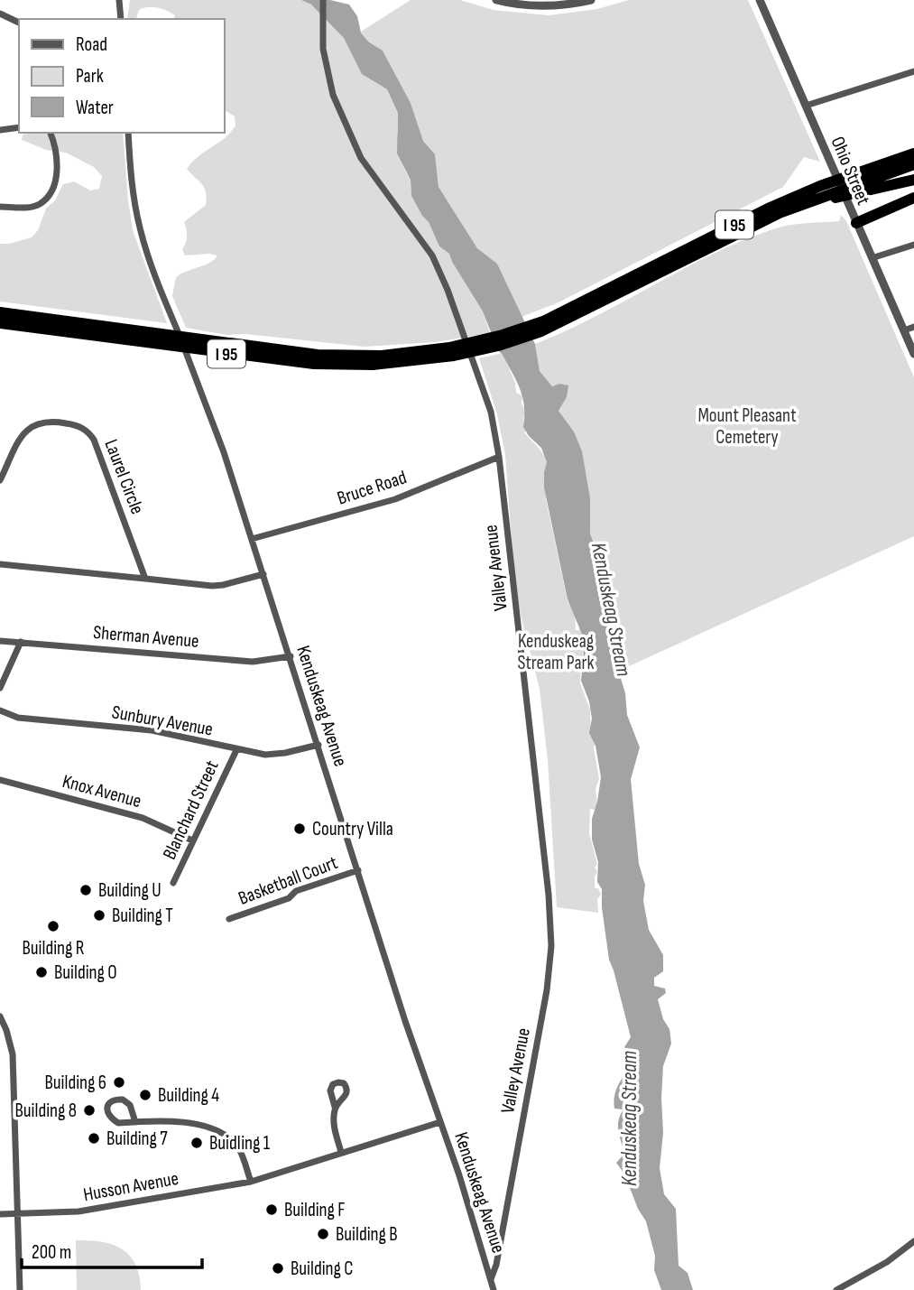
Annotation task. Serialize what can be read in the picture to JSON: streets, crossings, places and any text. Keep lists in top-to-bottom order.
{
  "streets": {
    "highway": ["I 95"],
    "street": [
      "Ohio Street",
      "Laurel Circle",
      "Bruce Road",
      "Valley Avenue",
      "Sherman Avenue",
      "Kenduskeag Avenue",
      "Sunbury Avenue",
      "Knox Avenue",
      "Blanchard Street",
      "Basketball Court",
      "Husson Avenue"
    ]
  },
  "crossings": [
    ["Bruce Road", "Valley Avenue"],
    ["Bruce Road", "Kenduskeag Avenue"],
    ["Valley Avenue", "Kenduskeag Avenue"],
    ["Sherman Avenue", "Kenduskeag Avenue"],
    ["Kenduskeag Avenue", "Sunbury Avenue"],
    ["Kenduskeag Avenue", "Basketball Court"],
    ["Kenduskeag Avenue", "Husson Avenue"],
    ["Sunbury Avenue", "Blanchard Street"],
    ["Knox Avenue", "Blanchard Street"]
  ],
  "water": ["Kenduskeag Stream"],
  "parks": ["Mount Pleasant Cemetery", "Kenduskeag Stream Park"],
  "places": [
    "Country Villa",
    "Building U",
    "Building T",
    "Building R",
    "Building O",
    "Building 6",
    "Building 4",
    "Building 8",
    "Building 7",
    "Buidling 1",
    "Building F",
    "Building B",
    "Building C"
  ],
  "legend": ["Road", "Park", "Water"],
  "scale_bar": "200 m"
}
